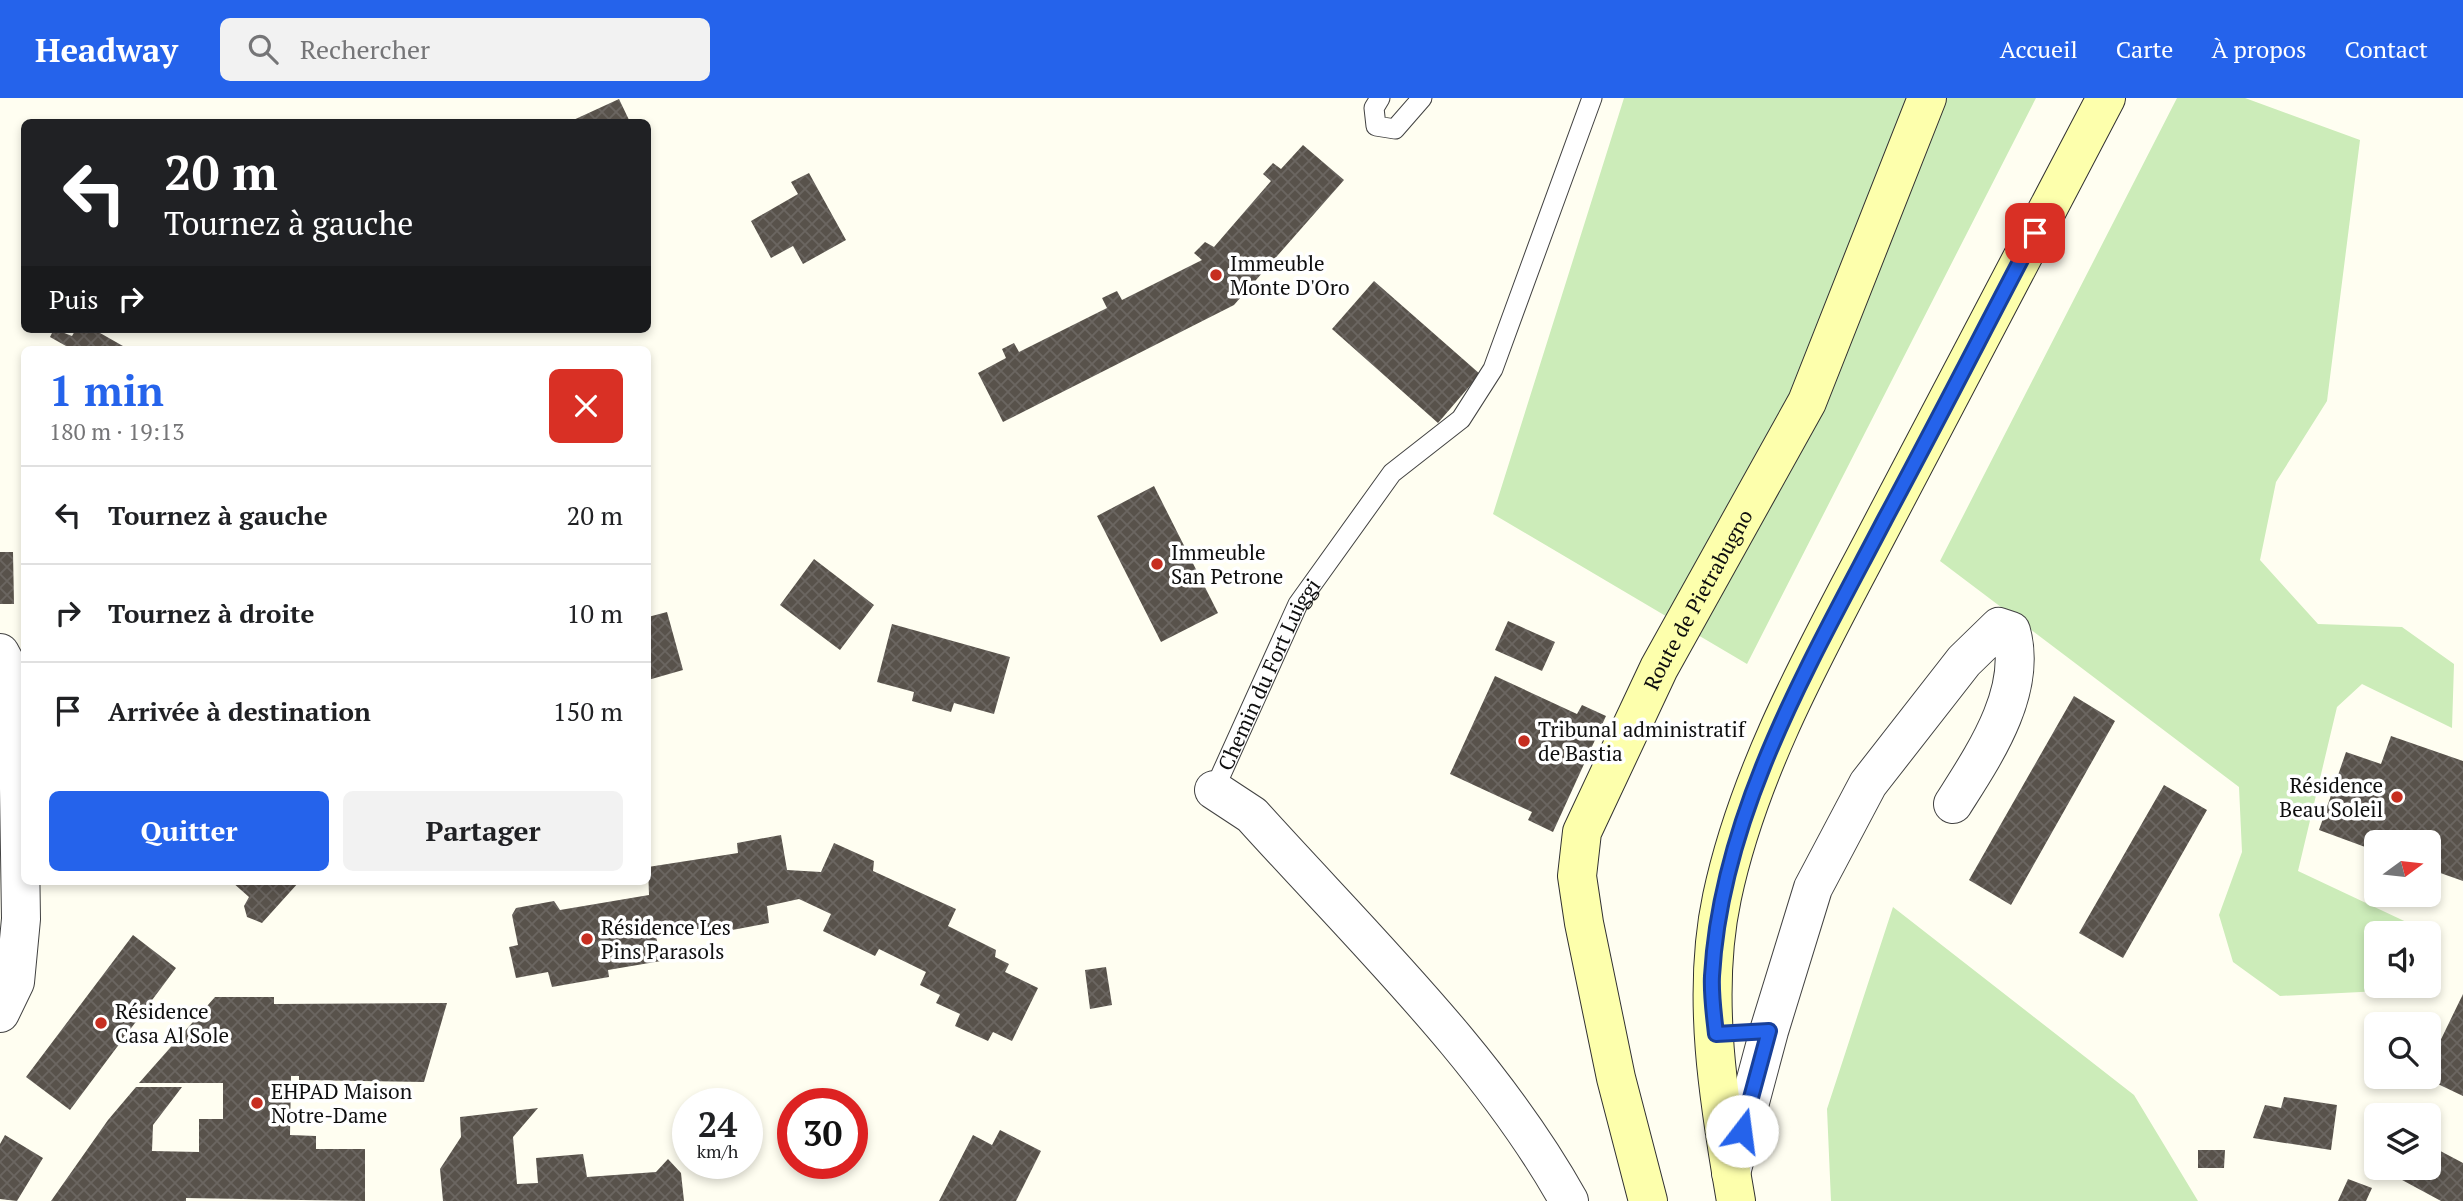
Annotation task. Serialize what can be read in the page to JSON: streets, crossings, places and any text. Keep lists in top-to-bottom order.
{
  "streets": {
    "main road": ["Route de Pietrabugno"],
    "street": ["Chemin du Fort Luiggi"]
  },
  "places": [
    "Immeuble Monte D'Oro",
    "Immeuble San Petrone",
    "Tribunal administratif de Bastia",
    "Résidence Beau Soleil",
    "Résidence Les Pins Parasols",
    "Résidence Casa Al Sole",
    "EHPAD Maison Notre-Dame"
  ],
  "north": "right",
  "page": {
    "header": "Headway",
    "search": "Rechercher",
    "nav": [
      "Accueil",
      "Carte",
      "À propos",
      "Contact"
    ],
    "turn": ["20 m", "Tournez à gauche"],
    "then": "Puis",
    "heading": ["1 min", "180 m · 19:13"],
    "list": [
      {
        "name": "Tournez à gauche",
        "value": "20 m"
      },
      {
        "name": "Tournez à droite",
        "value": "10 m"
      },
      {
        "name": "Arrivée à destination",
        "value": "150 m"
      }
    ],
    "buttons": ["Quitter", "Partager"],
    "speed": "24 km/h",
    "limit": "30"
  }
}
